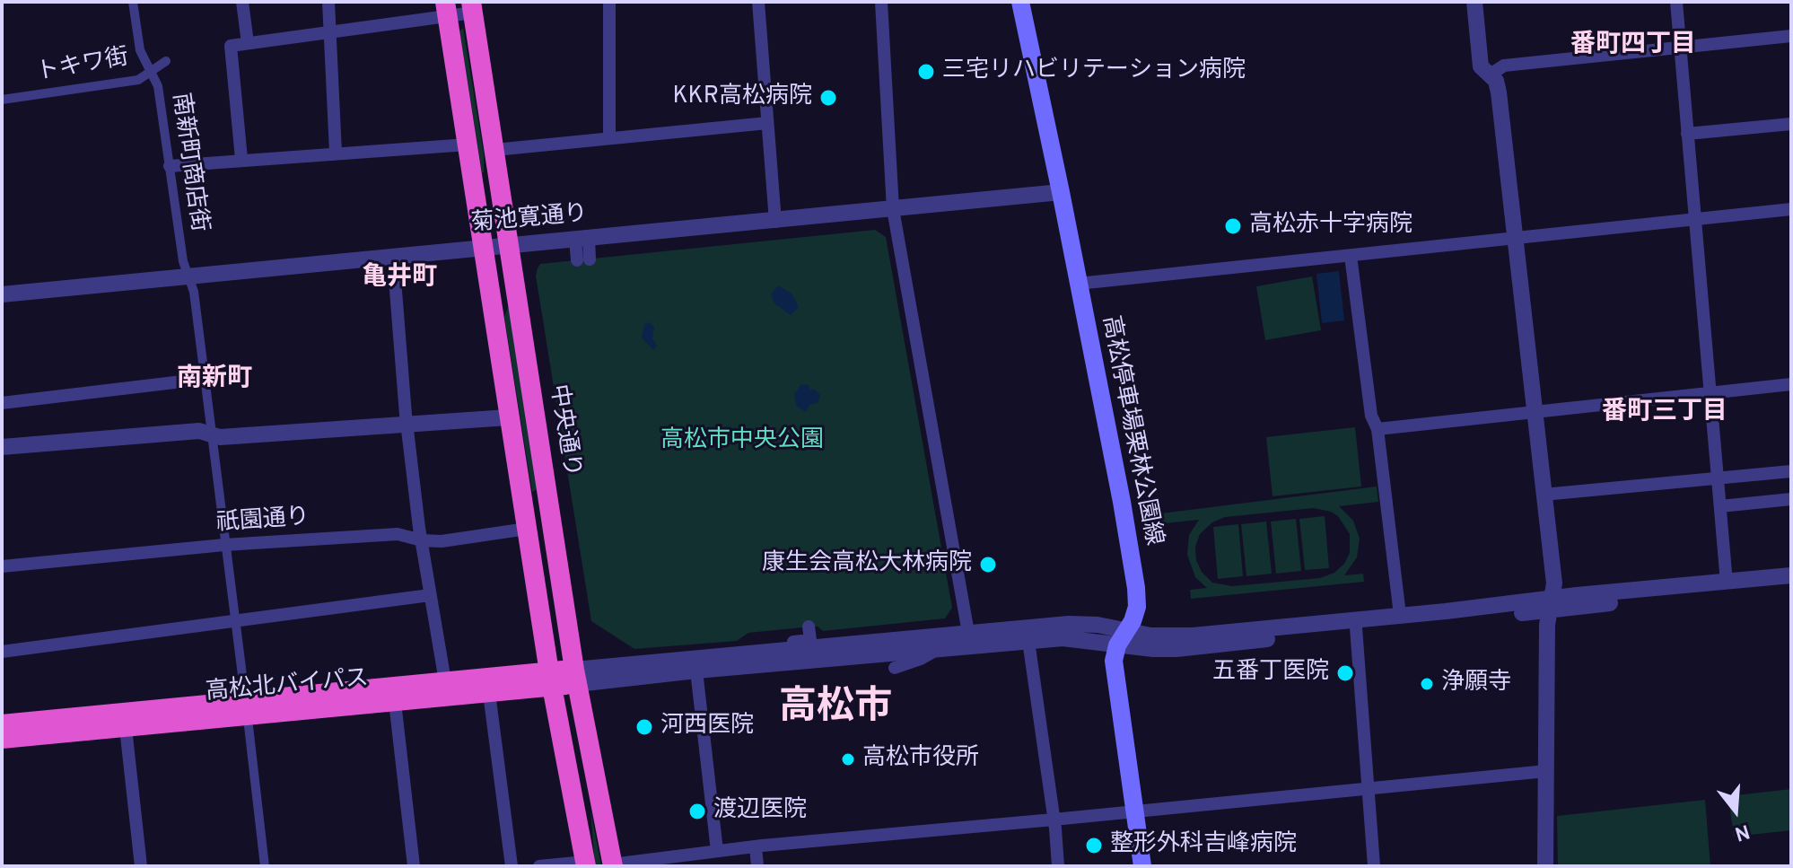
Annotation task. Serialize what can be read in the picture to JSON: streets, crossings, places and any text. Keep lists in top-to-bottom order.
{
  "streets": {
    "highway": ["中央通り", "高松北バイパス"],
    "main road": ["高松停車場栗林公園線"],
    "street": [
      "トキワ街",
      "南新町商店街",
      "菊池寛通り",
      "祇園通り"
    ]
  },
  "crossings": [
    ["トキワ街", "南新町商店街"],
    ["南新町商店街", "菊池寛通り"],
    ["南新町商店街", "祇園通り"],
    ["菊池寛通り", "中央通り"],
    ["菊池寛通り", "高松停車場栗林公園線"],
    ["中央通り", "高松北バイパス"]
  ],
  "districts": [
    "番町四丁目",
    "亀井町",
    "南新町",
    "番町三丁目",
    "高松市"
  ],
  "parks": ["高松市中央公園"],
  "places": [
    "三宅リハビリテーション病院",
    "KKR高松病院",
    "高松赤十字病院",
    "康生会高松大林病院",
    "五番丁医院",
    "浄願寺",
    "河西医院",
    "高松市役所",
    "渡辺医院",
    "整形外科吉峰病院"
  ],
  "north": "bottom"
}
